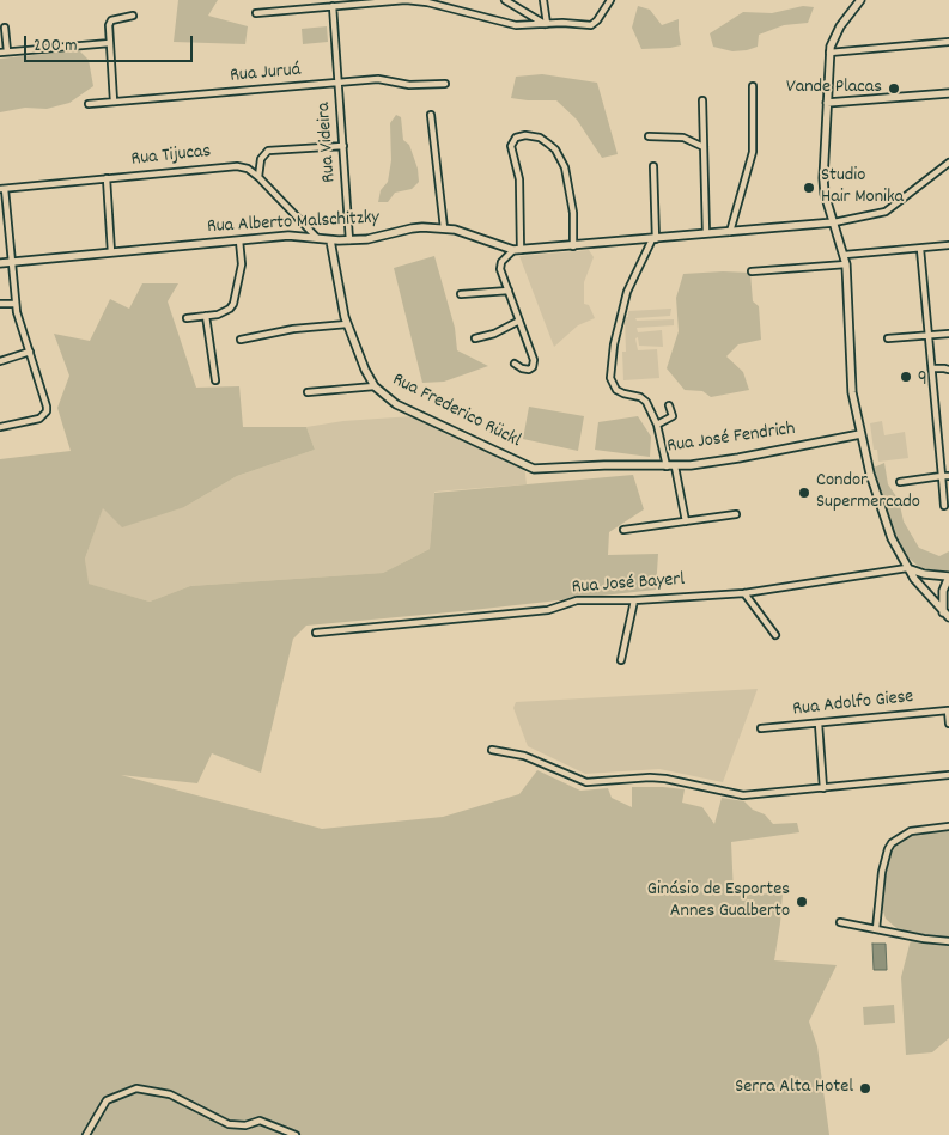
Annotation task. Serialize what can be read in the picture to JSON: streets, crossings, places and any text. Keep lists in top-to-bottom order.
{
  "streets": {
    "street": [
      "Rua Juruá",
      "Rua Videira",
      "Rua Tijucas",
      "Rua Alberto Malschitzky",
      "Rua Frederico Rückl",
      "Rua José Fendrich",
      "Rua José Bayerl",
      "Rua Adolfo Giese"
    ]
  },
  "crossings": [
    ["Rua Juruá", "Rua Videira"],
    ["Rua Videira", "Rua Alberto Malschitzky"],
    ["Rua Tijucas", "Rua Alberto Malschitzky"],
    ["Rua Alberto Malschitzky", "Rua Frederico Rückl"],
    ["Rua Frederico Rückl", "Rua José Fendrich"]
  ],
  "places": [
    "Vande Placas",
    "Studio Hair Monika",
    "q",
    "Condor Supermercado",
    "Ginásio de Esportes Annes Gualberto",
    "Serra Alta Hotel"
  ],
  "scale_bar": "200 m"
}
